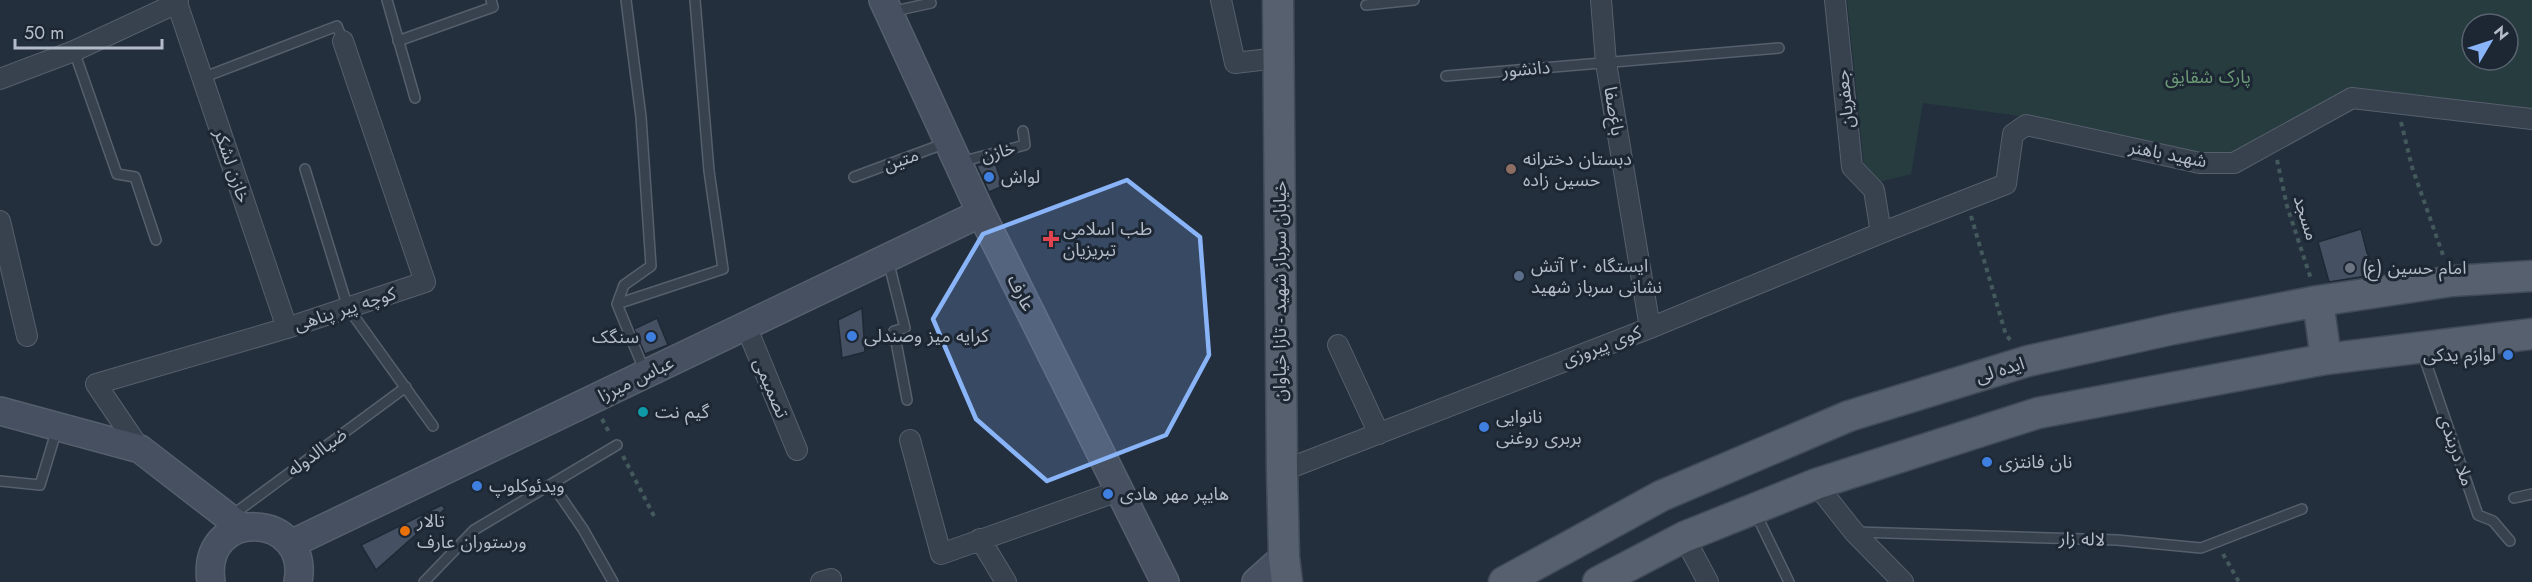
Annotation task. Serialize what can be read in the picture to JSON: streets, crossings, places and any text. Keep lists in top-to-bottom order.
{
  "streets": {
    "main road": [
      "خیابان سرباز شهید - تازا خیاوان",
      "عارف",
      "ایده لى",
      "عباس میرزا"
    ],
    "street": [
      "جعفریان",
      "باغ‌صفا",
      "شهید باهنر",
      "خازن لشکر",
      "کوچه پیر پناهی",
      "کوی پیروزی",
      "تصمیمی"
    ],
    "lane": [
      "دانشور",
      "خازن",
      "متین",
      "ملا دربندی",
      "ضیاالدوله",
      "لاله زار"
    ],
    "path": ["مسجد"]
  },
  "crossings": [
    ["دانشور", "باغ‌صفا"],
    ["جعفریان", "شهید باهنر"],
    ["جعفریان", "کوی پیروزی"],
    ["باغ‌صفا", "کوی پیروزی"],
    ["خازن", "متین"],
    ["خازن", "عارف"],
    ["شهید باهنر", "مسجد"],
    ["شهید باهنر", "کوی پیروزی"],
    ["متین", "عارف"],
    ["خازن لشکر", "کوچه پیر پناهی"],
    ["مسجد", "ایده لى"],
    ["خیابان سرباز شهید - تازا خیاوان", "کوی پیروزی"],
    ["عارف", "عباس میرزا"],
    ["عباس میرزا", "تصمیمی"]
  ],
  "parks": ["پارک شقایق"],
  "places": {
    "other": [
      "دبستان دخترانه حسین زاده",
      "لواش",
      "امام حسین (ع)",
      "ایستگاه ۲۰ آتش نشانی سرباز شهید",
      "کرایه میز وصندلی",
      "سنگک",
      "لوازم یدکی",
      "گیم نت",
      "نانوایی بربری روغنی",
      "نان فانتزی",
      "ویدئوکلوپ",
      "هایپر مهر هادی",
      "تالار ورستوران عارف"
    ],
    "health": ["طب اسلامی تبریزیان"]
  },
  "scale_bar": "50 m",
  "north": "top right"
}
